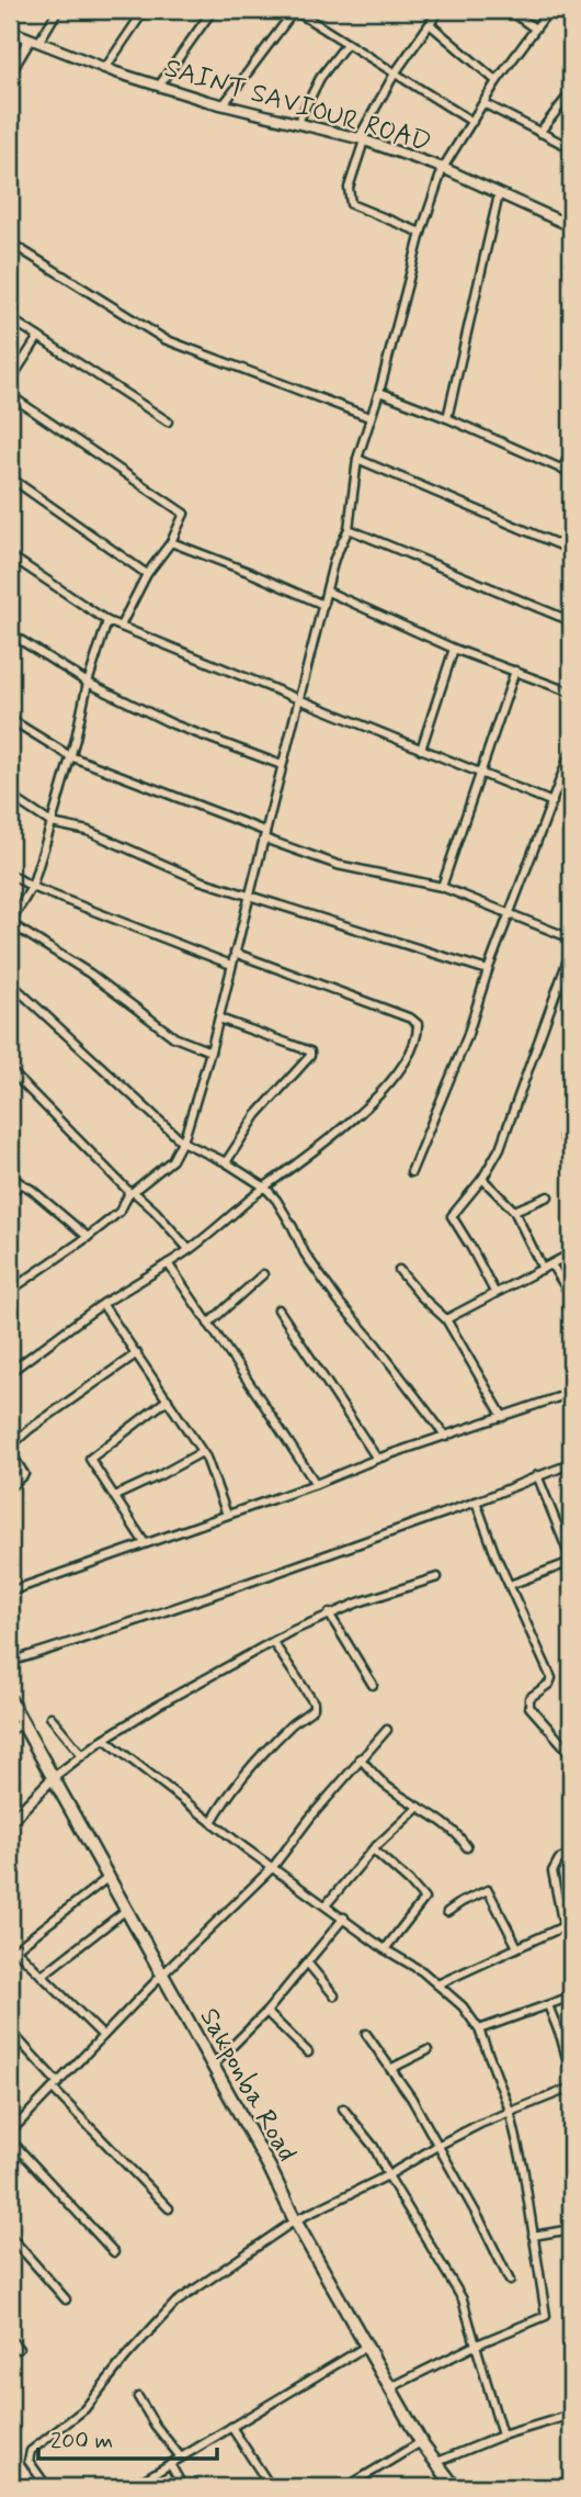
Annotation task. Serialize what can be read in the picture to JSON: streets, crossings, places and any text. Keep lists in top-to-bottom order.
{
  "streets": {
    "main road": ["Sakponba Road"],
    "street": ["SAINT SAVIOUR ROAD"]
  },
  "scale_bar": "200 m"
}
